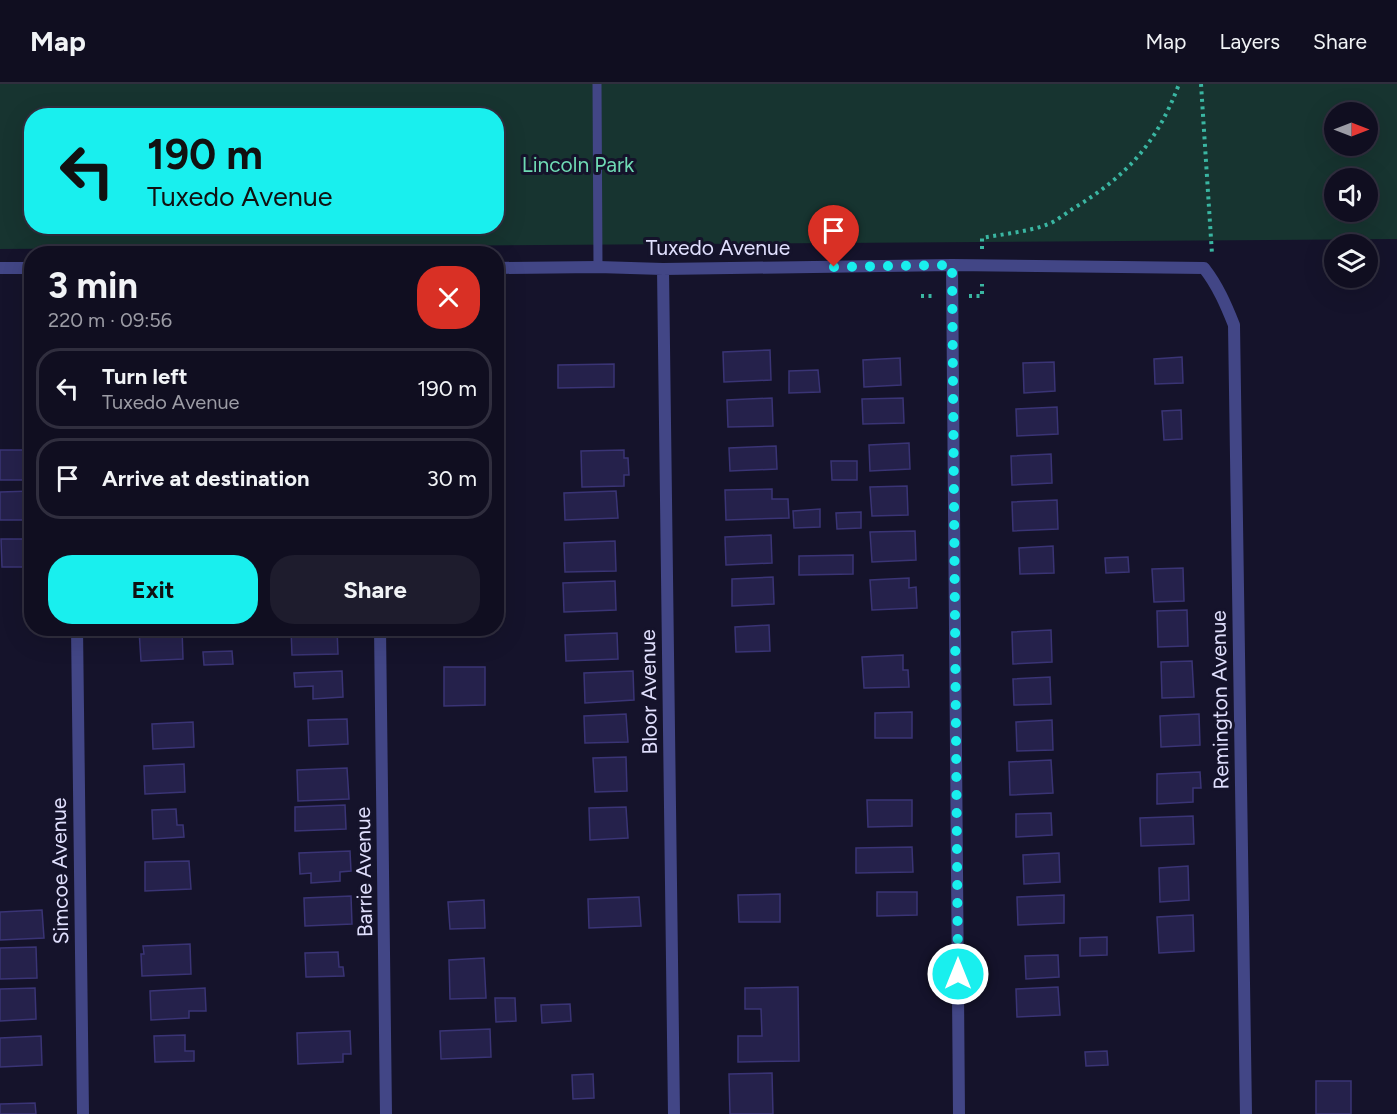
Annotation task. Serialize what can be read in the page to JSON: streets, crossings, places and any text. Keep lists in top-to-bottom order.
{
  "streets": {
    "street": [
      "Tuxedo Avenue",
      "Bloor Avenue",
      "Remington Avenue",
      "Simcoe Avenue",
      "Barrie Avenue"
    ]
  },
  "crossings": [
    ["Tuxedo Avenue", "Bloor Avenue"],
    ["Tuxedo Avenue", "Remington Avenue"]
  ],
  "parks": ["Lincoln Park"],
  "north": "right",
  "page": {
    "header": "Map",
    "nav": ["Map", "Layers", "Share"],
    "turn": ["190 m", "Tuxedo Avenue"],
    "heading": ["3 min", "220 m · 09:56"],
    "list": [
      {
        "name": "Turn left",
        "note": "Tuxedo Avenue",
        "value": "190 m"
      },
      {
        "name": "Arrive at destination",
        "value": "30 m"
      }
    ],
    "buttons": ["Exit", "Share"]
  }
}
